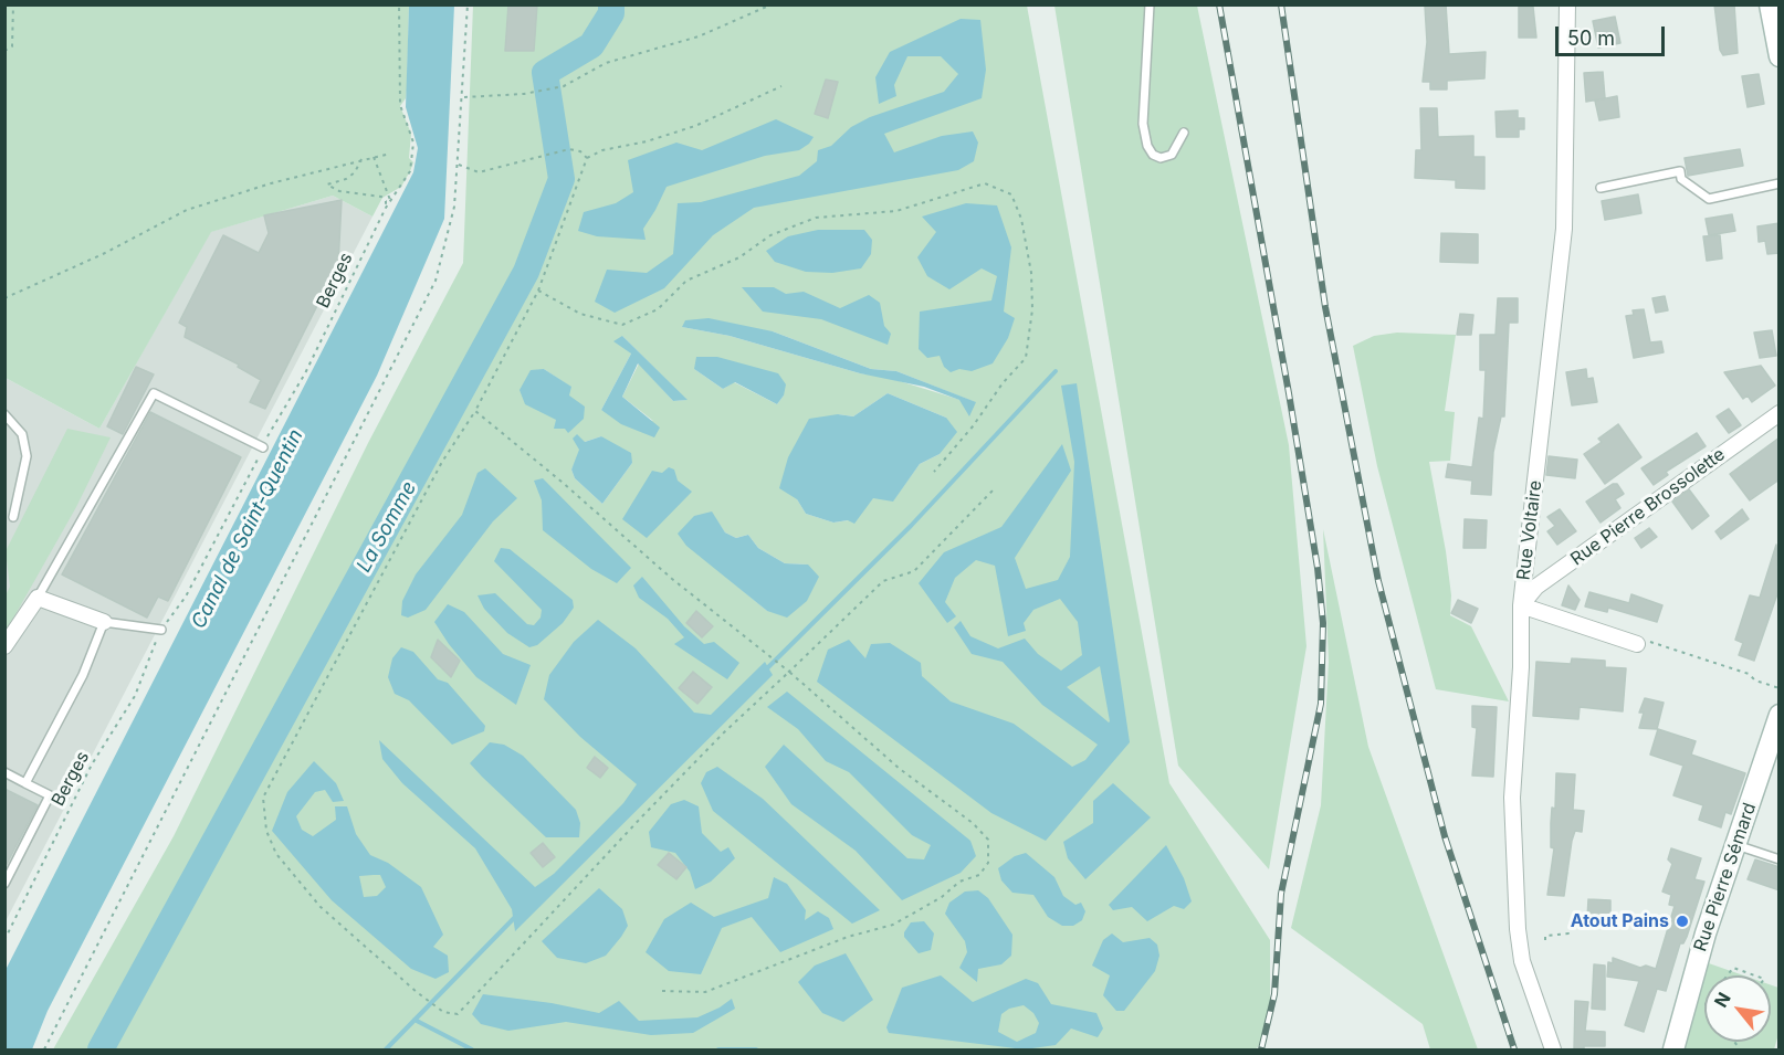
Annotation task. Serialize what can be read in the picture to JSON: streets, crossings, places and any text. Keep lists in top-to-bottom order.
{
  "streets": {
    "main road": ["Rue Pierre Sémard"],
    "street": ["Rue Pierre Brossolette", "Rue Voltaire"],
    "path": ["Berges"]
  },
  "crossings": [
    ["Rue Pierre Brossolette", "Rue Voltaire"]
  ],
  "water": ["La Somme", "Canal de Saint-Quentin"],
  "places": ["Atout Pains"],
  "scale_bar": "50 m",
  "north": "top left"
}
